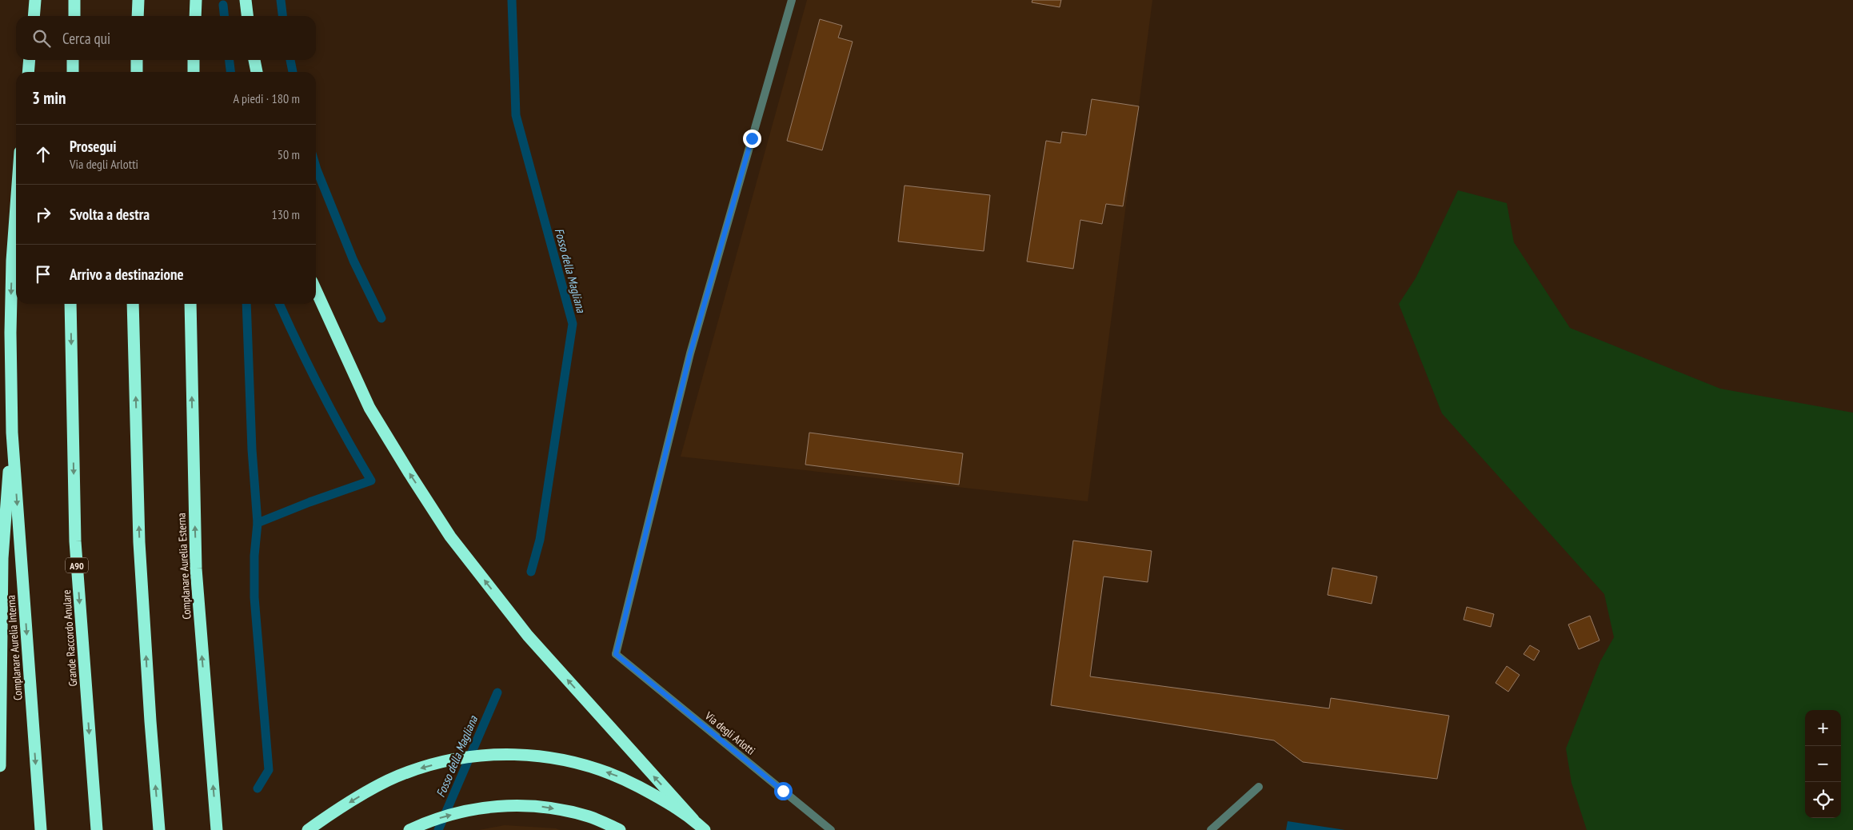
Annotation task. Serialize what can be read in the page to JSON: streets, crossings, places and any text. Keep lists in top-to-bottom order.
{
  "streets": {
    "highway": [
      "A90",
      "Complanare Aurelia Esterna",
      "Grande Raccordo Anulare",
      "Complanare Aurelia Interna"
    ],
    "street": ["Via degli Arlotti"]
  },
  "water": ["Fosso della Magliana"],
  "page": {
    "search": "Cerca qui",
    "heading": ["3 min", "A piedi · 180 m"],
    "list": [
      ["Prosegui", "Via degli Arlotti", "50 m"],
      ["Svolta a destra", "130 m"],
      "Arrivo a destinazione"
    ],
    "map_buttons": ["+", "−"]
  }
}
